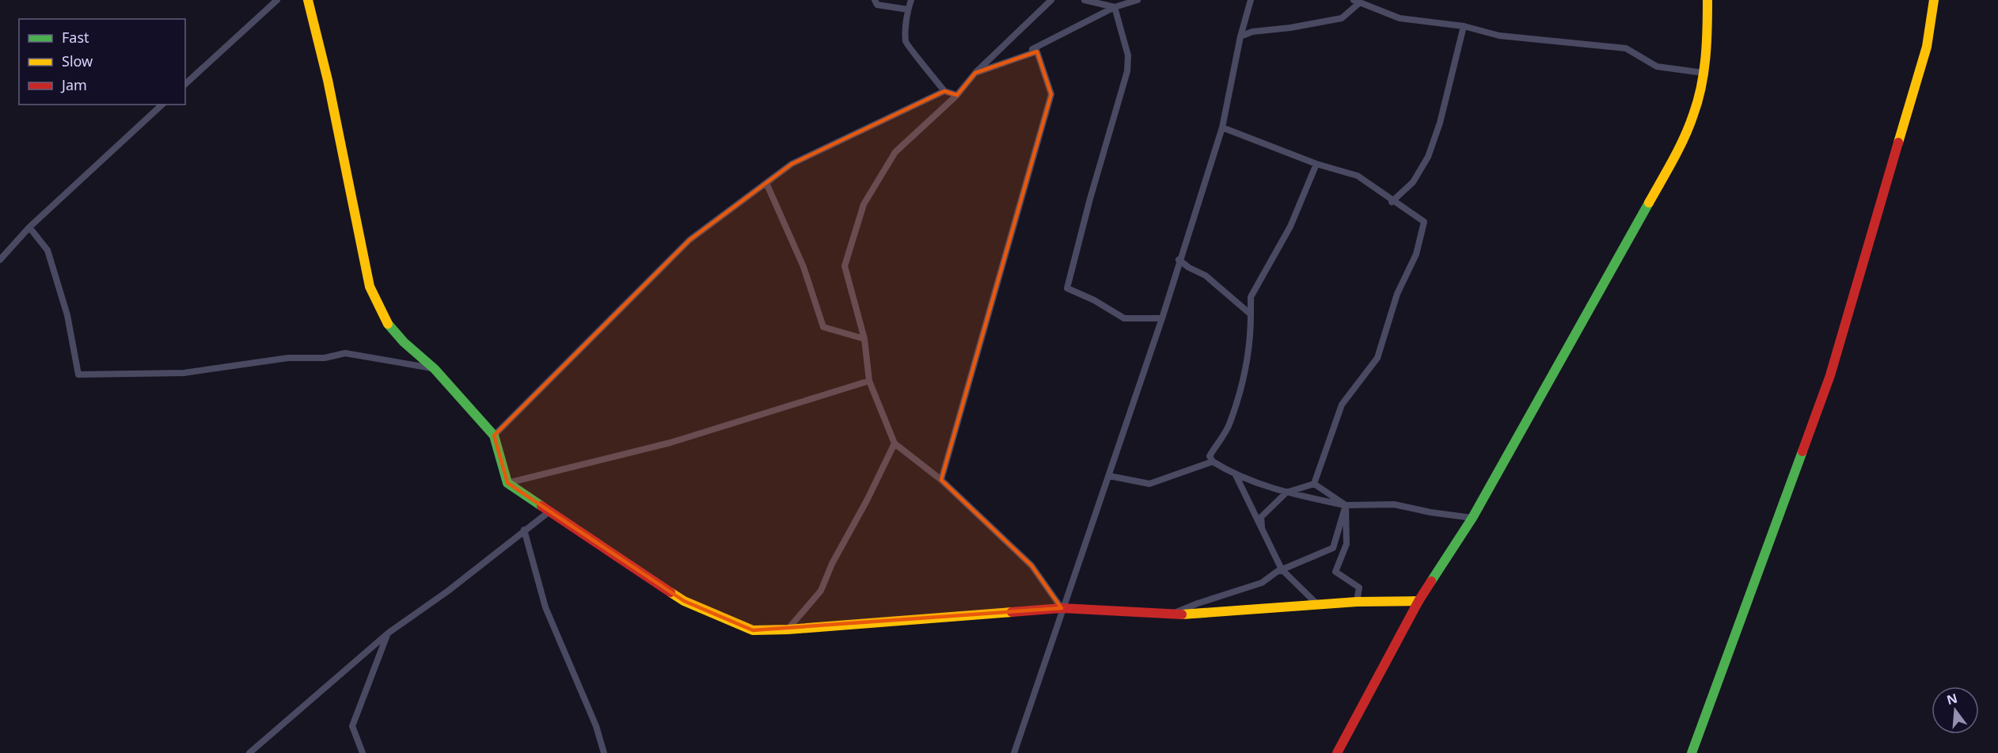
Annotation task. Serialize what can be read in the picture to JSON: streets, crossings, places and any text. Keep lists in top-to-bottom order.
{
  "legend": ["Fast", "Slow", "Jam"],
  "north": "top"
}
